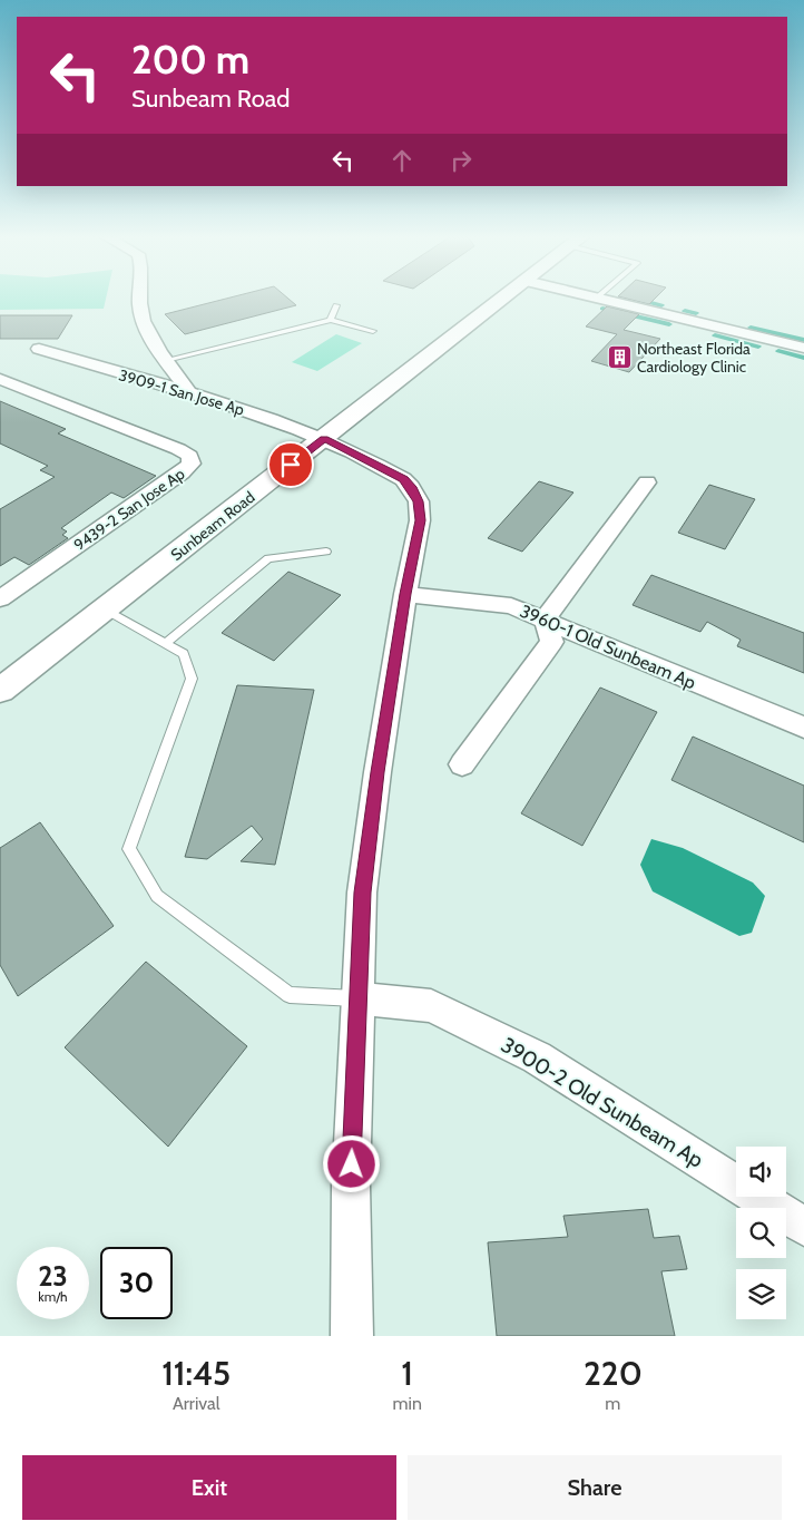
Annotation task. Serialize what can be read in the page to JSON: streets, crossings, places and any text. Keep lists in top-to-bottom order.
{
  "streets": {
    "street": [
      "3909-1 San Jose Ap",
      "9439-2 San Jose Ap",
      "Sunbeam Road",
      "3960-1 Old Sunbeam Ap",
      "3900-2 Old Sunbeam Ap"
    ]
  },
  "crossings": [
    ["3909-1 San Jose Ap", "Sunbeam Road"],
    ["3909-1 San Jose Ap", "3960-1 Old Sunbeam Ap"],
    ["3909-1 San Jose Ap", "3900-2 Old Sunbeam Ap"]
  ],
  "places": {
    "building": ["Northeast Florida Cardiology Clinic"]
  },
  "page": {
    "turn": ["200 m", "Sunbeam Road"],
    "speed": "23 km/h",
    "limit": "30",
    "eta": [
      "11:45",
      "Arrival",
      "1",
      "min",
      "220",
      "m"
    ],
    "buttons": ["Exit", "Share"]
  }
}
